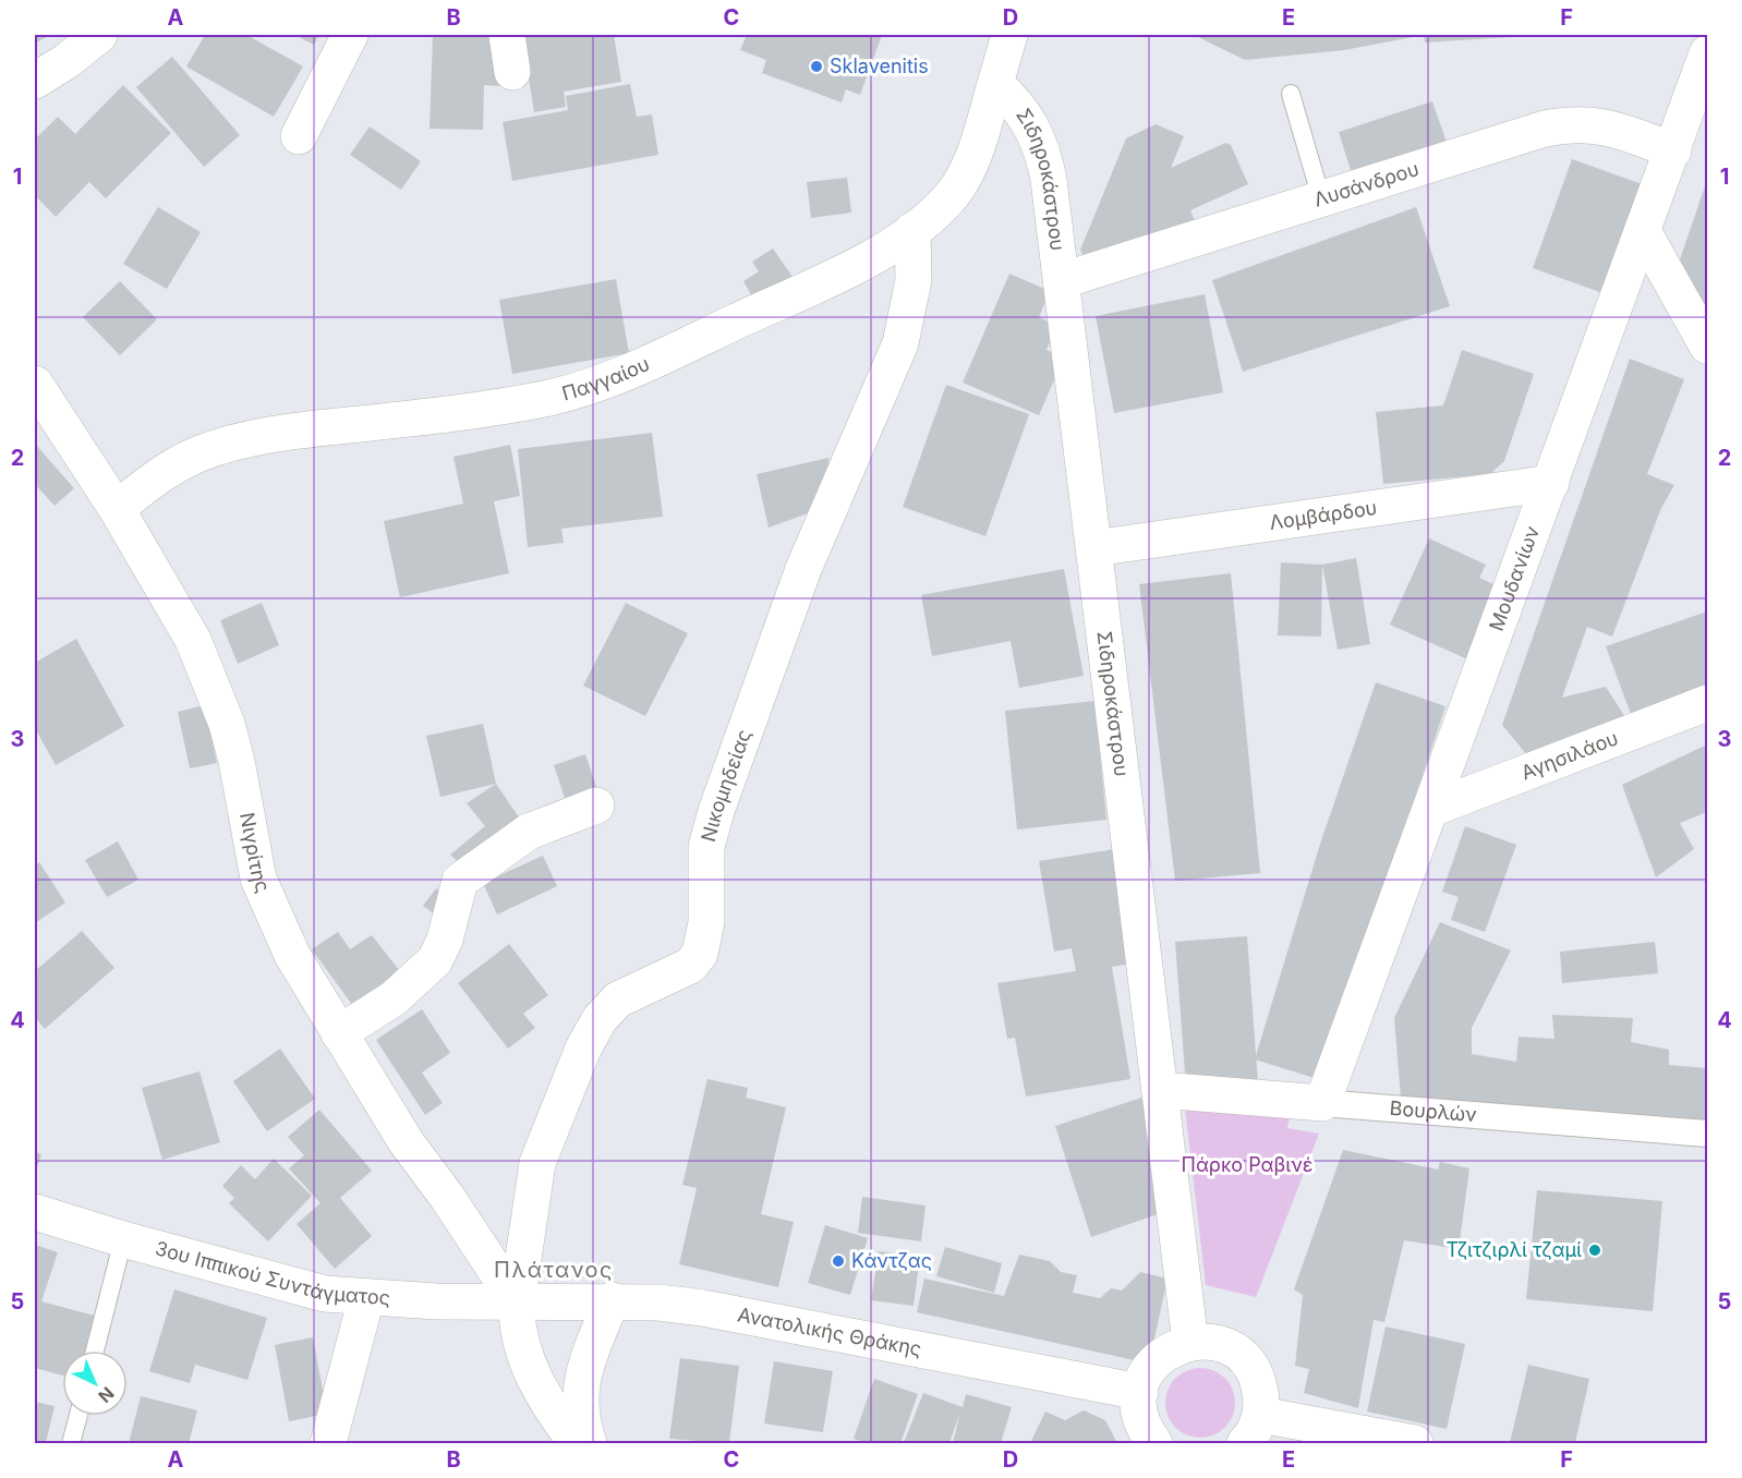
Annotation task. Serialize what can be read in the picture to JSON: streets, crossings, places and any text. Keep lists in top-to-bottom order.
{
  "streets": {
    "street": [
      "Σιδηροκάστρου",
      "Λυσάνδρου",
      "Παγγαίου",
      "Λομβάρδου",
      "Μουδανίων",
      "Αγησιλάου",
      "Νικομηδείας",
      "Νιγρίτης",
      "Βουρλών",
      "3ου Ιππικού Συντάγματος",
      "Ανατολικής Θράκης"
    ]
  },
  "crossings": [
    ["Σιδηροκάστρου", "Λυσάνδρου"],
    ["Σιδηροκάστρου", "Παγγαίου"],
    ["Σιδηροκάστρου", "Λομβάρδου"],
    ["Σιδηροκάστρου", "Βουρλών"],
    ["Λυσάνδρου", "Μουδανίων"],
    ["Παγγαίου", "Νικομηδείας"],
    ["Παγγαίου", "Νιγρίτης"],
    ["Λομβάρδου", "Μουδανίων"],
    ["Μουδανίων", "Αγησιλάου"],
    ["Μουδανίων", "Βουρλών"],
    ["Νικομηδείας", "Νιγρίτης"],
    ["Νικομηδείας", "3ου Ιππικού Συντάγματος"],
    ["Νικομηδείας", "Ανατολικής Θράκης"],
    ["Νιγρίτης", "3ου Ιππικού Συντάγματος"],
    ["Νιγρίτης", "Ανατολικής Θράκης"],
    ["3ου Ιππικού Συντάγματος", "Ανατολικής Θράκης"]
  ],
  "districts": ["Πλάτανος"],
  "parks": ["Πάρκο Ραβινέ"],
  "places": ["Sklavenitis", "Τζιτζιρλί τζαμί", "Κάντζας"],
  "north": "bottom right",
  "grid": {
    "columns": [
      "A",
      "B",
      "C",
      "D",
      "E",
      "F"
    ],
    "rows": [
      "1",
      "2",
      "3",
      "4",
      "5"
    ]
  }
}
